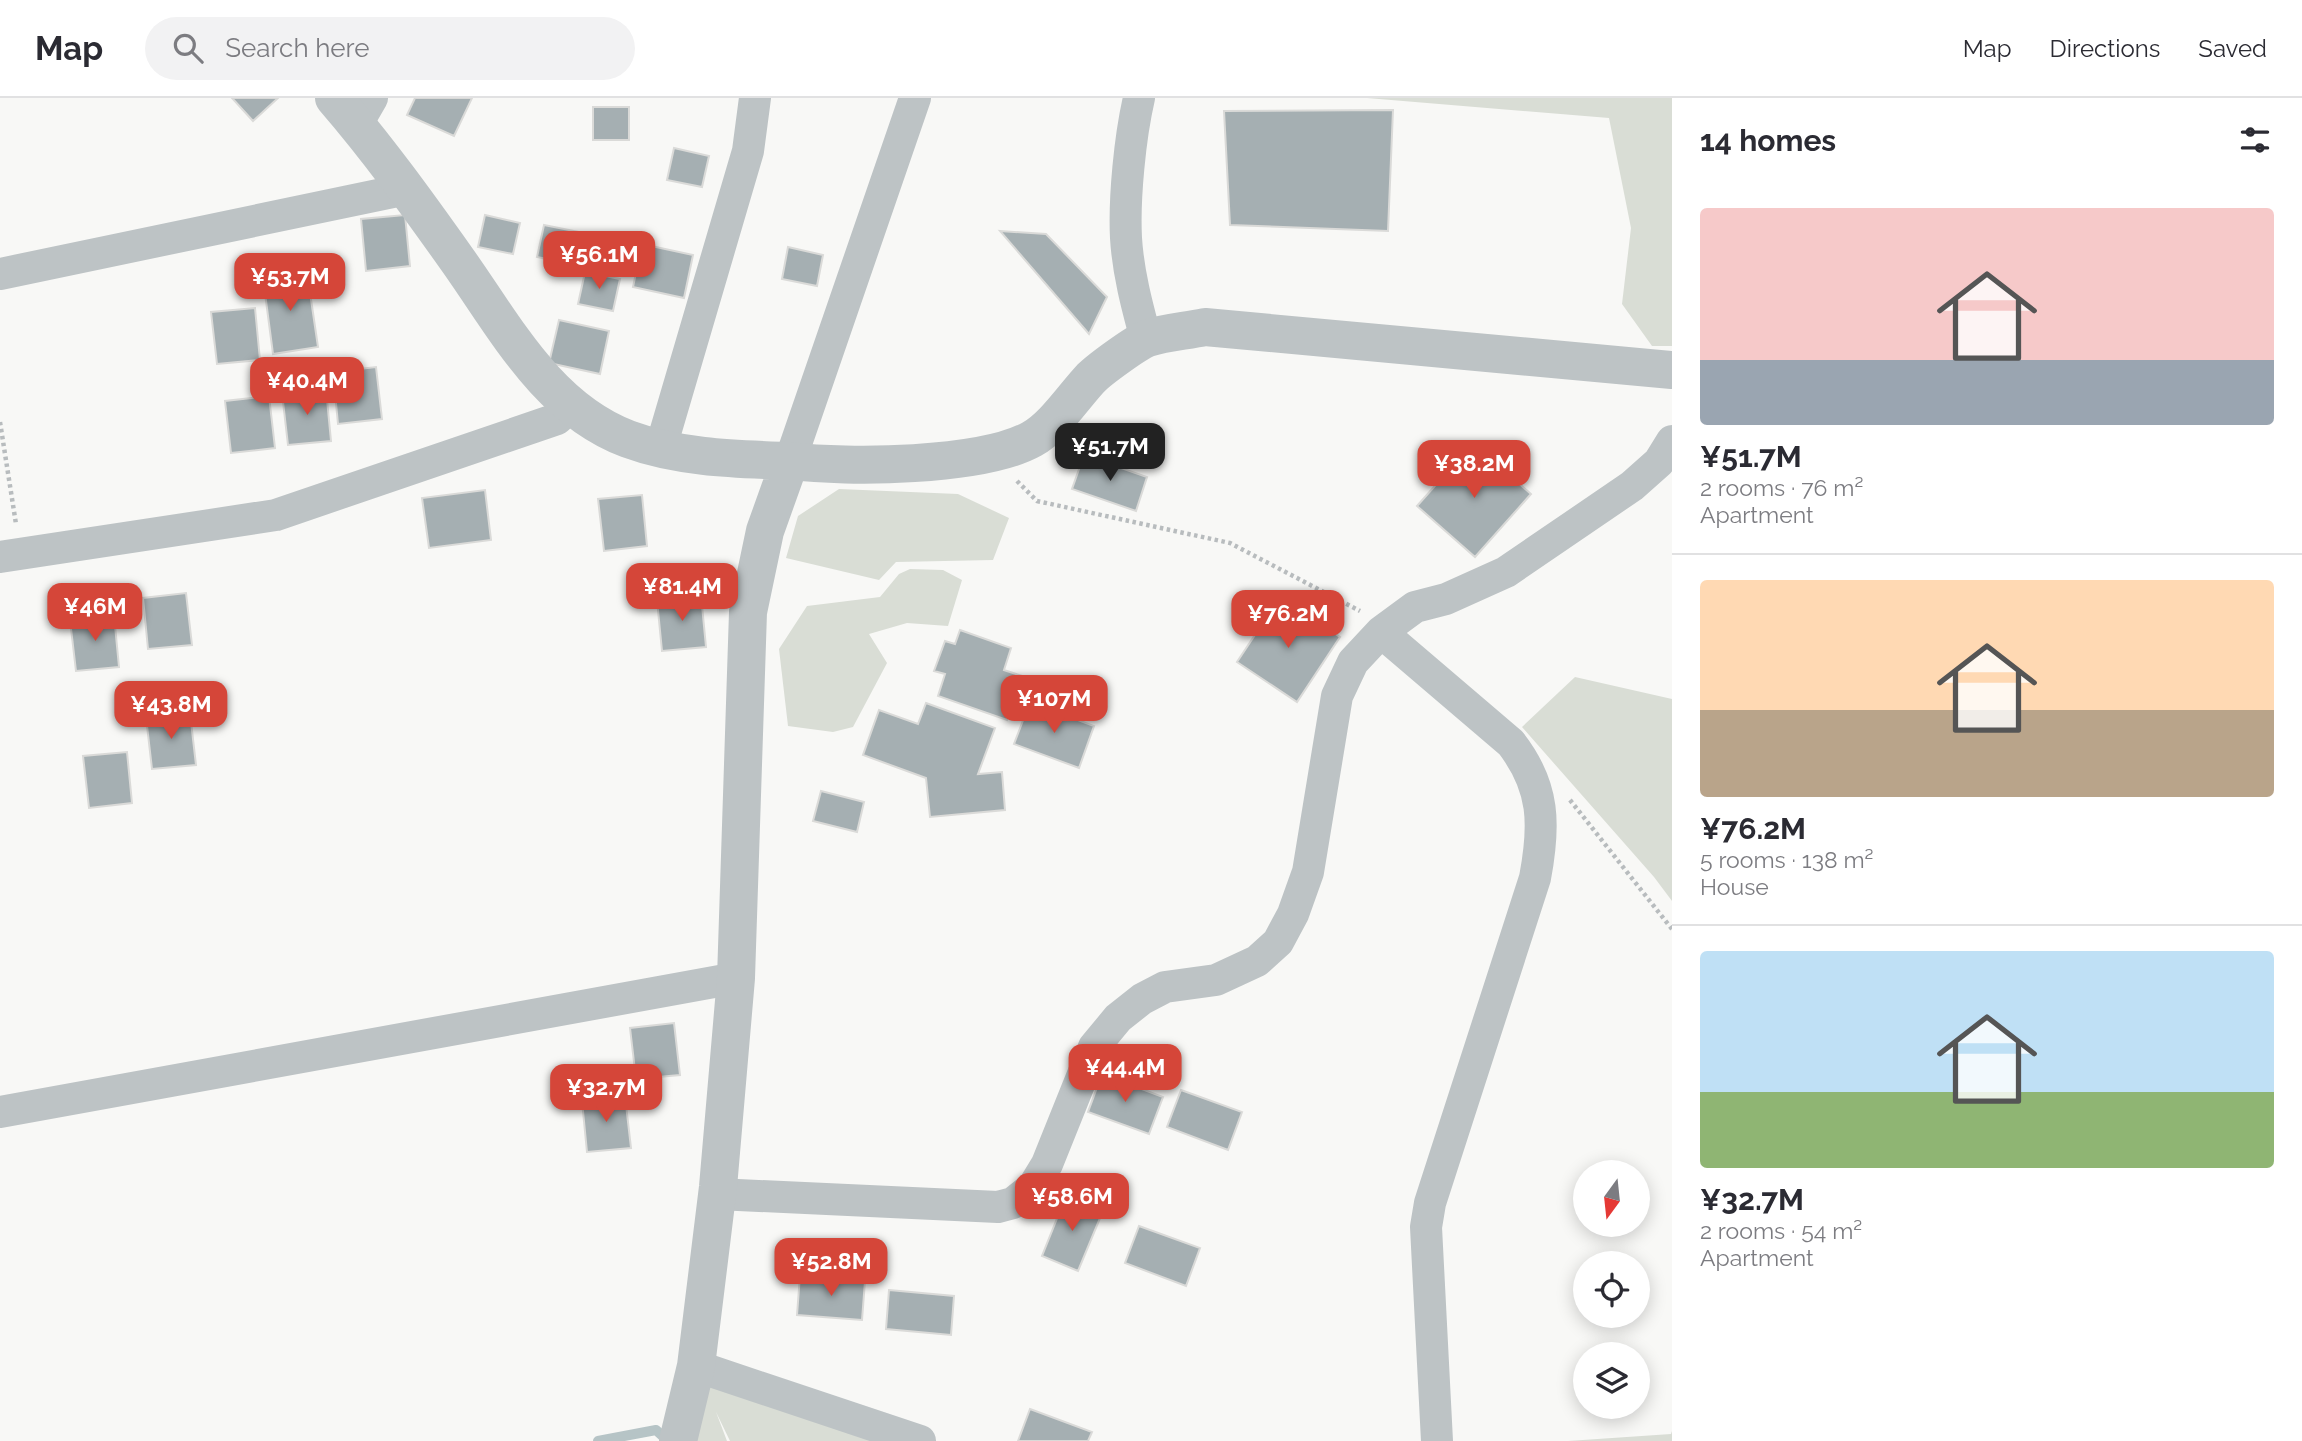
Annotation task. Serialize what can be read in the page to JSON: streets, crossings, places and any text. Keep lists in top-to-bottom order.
{
  "north": "bottom",
  "page": {
    "header": "Map",
    "search": "Search here",
    "nav": ["Map", "Directions", "Saved"],
    "heading": "14 homes",
    "list": [
      {
        "name": "¥51.7M",
        "note": "2 rooms · 76 m² · Apartment"
      },
      {
        "name": "¥76.2M",
        "note": "5 rooms · 138 m² · House"
      },
      {
        "name": "¥32.7M",
        "note": "2 rooms · 54 m² · Apartment"
      }
    ],
    "price": [
      "¥56.1M",
      "¥53.7M",
      "¥40.4M",
      "¥51.7M",
      "¥38.2M",
      "¥81.4M",
      "¥46M",
      "¥76.2M",
      "¥107M",
      "¥43.8M",
      "¥44.4M",
      "¥32.7M",
      "¥58.6M",
      "¥52.8M"
    ]
  }
}
